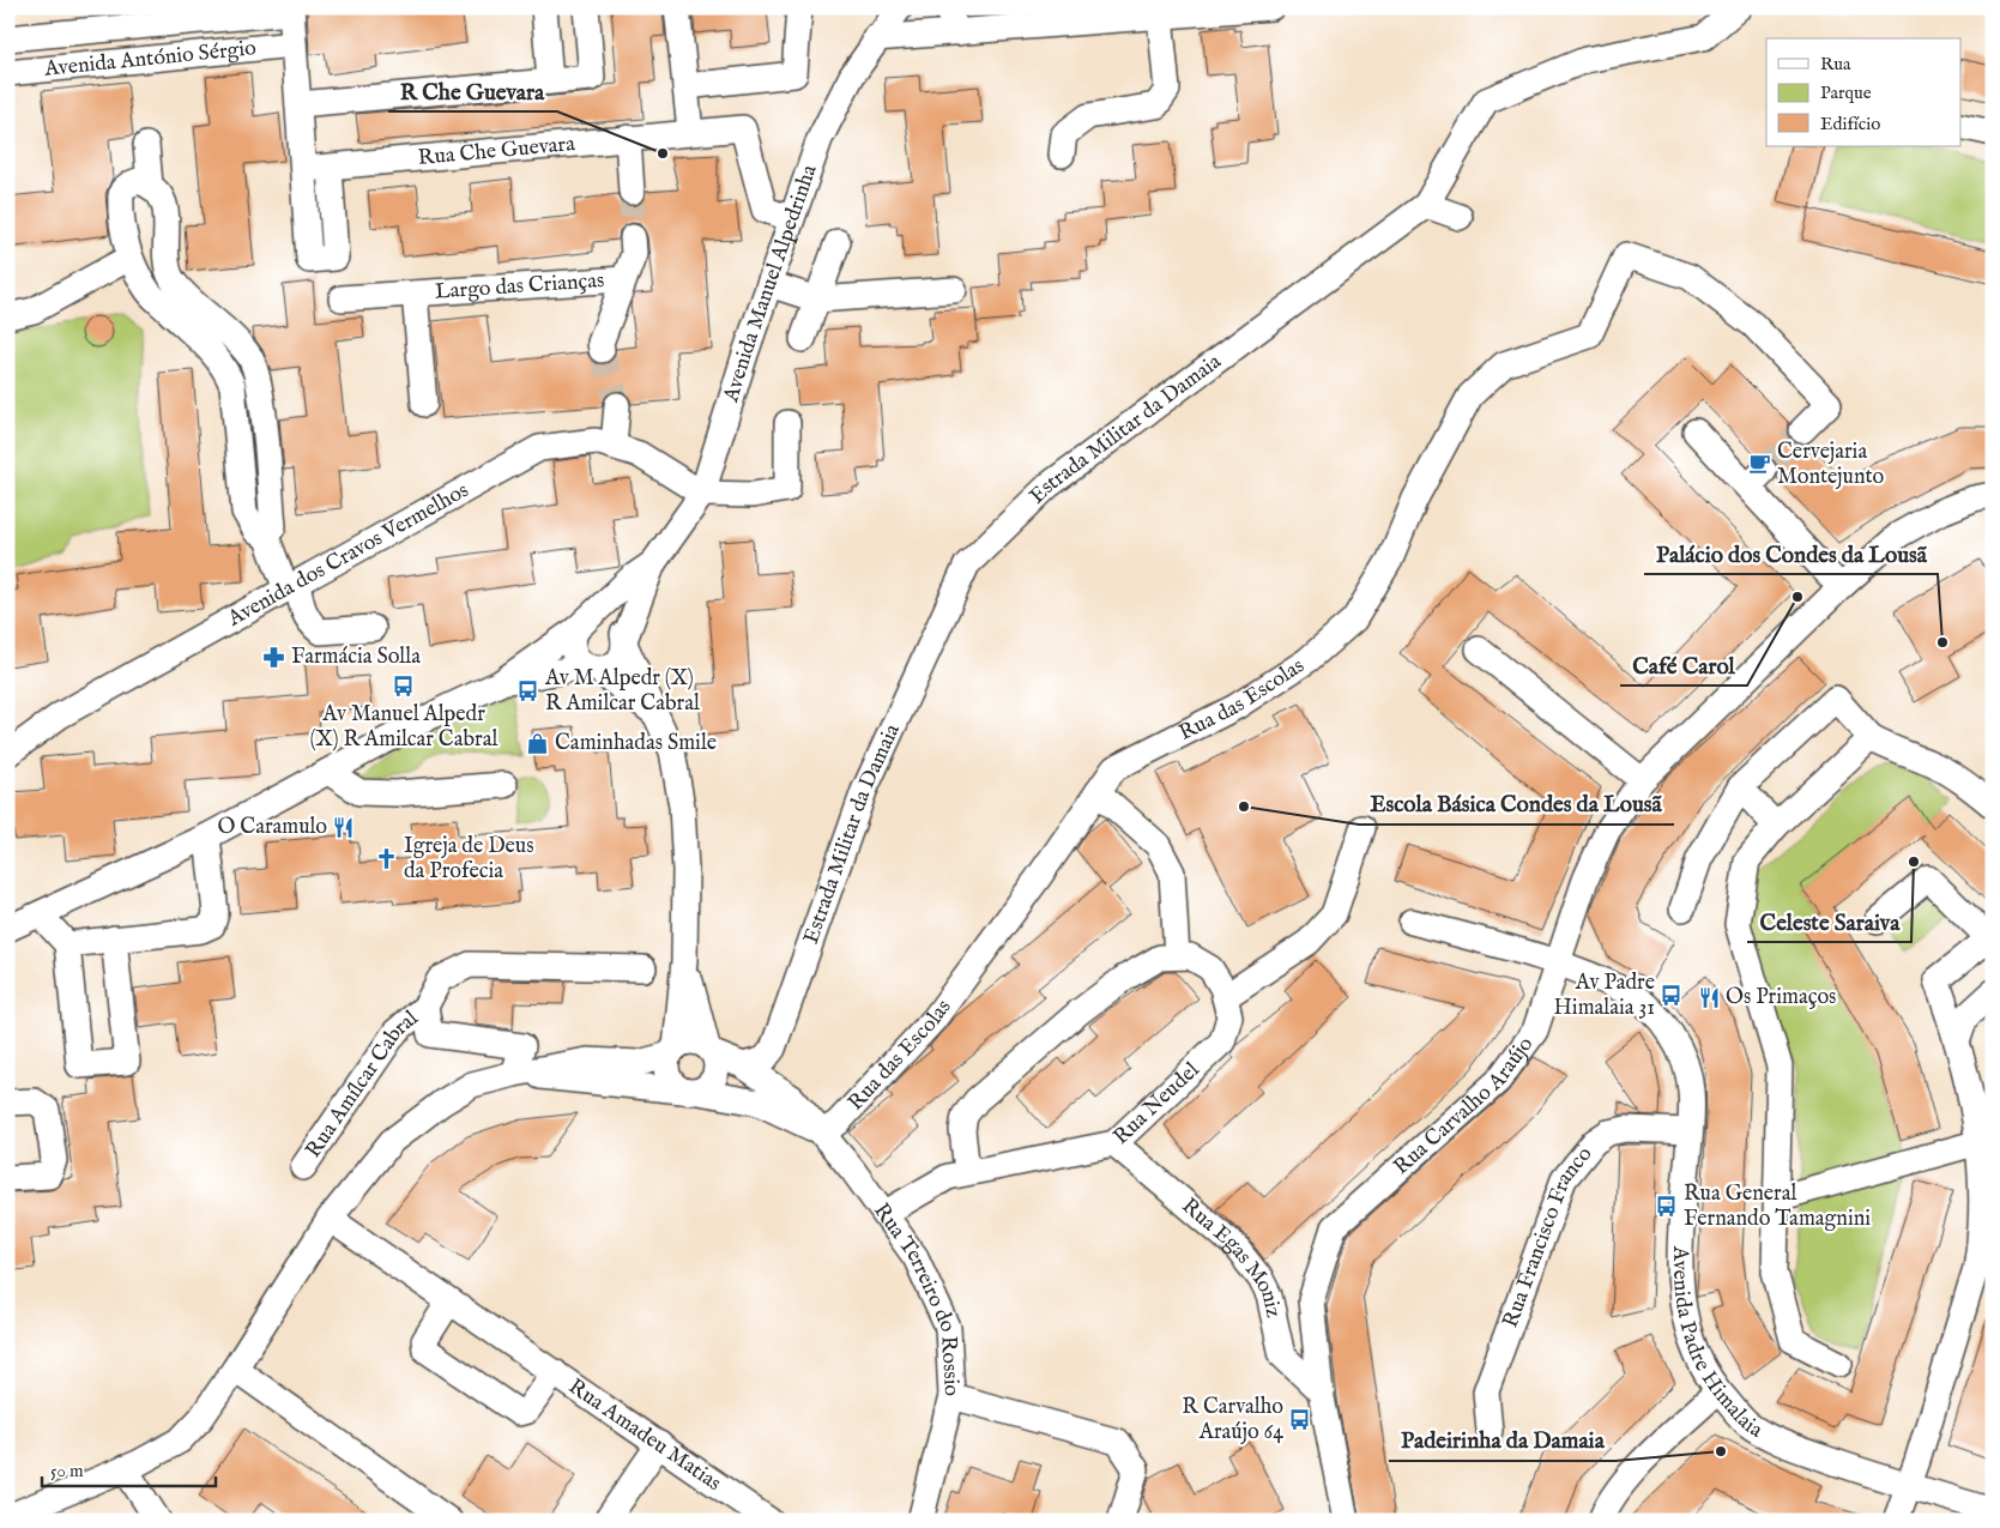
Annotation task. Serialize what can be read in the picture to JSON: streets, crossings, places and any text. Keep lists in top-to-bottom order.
{
  "streets": {
    "street": [
      "Avenida António Sérgio",
      "Rua Che Guevara",
      "Avenida Manuel Alpedrinha",
      "Largo das Crianças",
      "Estrada Militar da Damaia",
      "Avenida dos Cravos Vermelhos",
      "Rua das Escolas",
      "Rua Amílcar Cabral",
      "Rua Neudel",
      "Rua Carvalho Araújo",
      "Rua Francisco Franco",
      "Rua Egas Moniz",
      "Rua Terreiro do Rossio",
      "Avenida Padre Himalaia",
      "Rua Amadeu Matias"
    ]
  },
  "crossings": [
    ["Avenida António Sérgio", "Rua Che Guevara"],
    ["Rua Che Guevara", "Avenida Manuel Alpedrinha"],
    ["Avenida Manuel Alpedrinha", "Avenida dos Cravos Vermelhos"],
    ["Estrada Militar da Damaia", "Rua Terreiro do Rossio"],
    ["Rua das Escolas", "Rua Terreiro do Rossio"],
    ["Rua Neudel", "Rua Egas Moniz"],
    ["Rua Neudel", "Rua Terreiro do Rossio"],
    ["Rua Carvalho Araújo", "Rua Egas Moniz"],
    ["Rua Carvalho Araújo", "Avenida Padre Himalaia"],
    ["Rua Francisco Franco", "Avenida Padre Himalaia"]
  ],
  "places": {
    "other": [
      "R Che Guevara",
      "Café Carol",
      "Palácio dos Condes da Lousã",
      "Escola Básica Condes da Lousã",
      "Celeste Saraiva",
      "Padeirinha da Damaia"
    ],
    "cafe": ["Cervejaria Montejunto"],
    "pharmacy": ["Farmácia Solla"],
    "bus stop": [
      "Av Manuel Alpedr (X) R Amilcar Cabral",
      "Av M Alpedr (X) R Amilcar Cabral",
      "Av Padre Himalaia 31",
      "Rua General Fernando Tamagnini",
      "R Carvalho Araújo 64"
    ],
    "shop": ["Caminhadas Smile"],
    "restaurant": ["O Caramulo", "Os Primaços"],
    "church": ["Igreja de Deus da Profecia"]
  },
  "legend": ["Rua", "Parque", "Edifício"],
  "scale_bar": "50 m"
}
